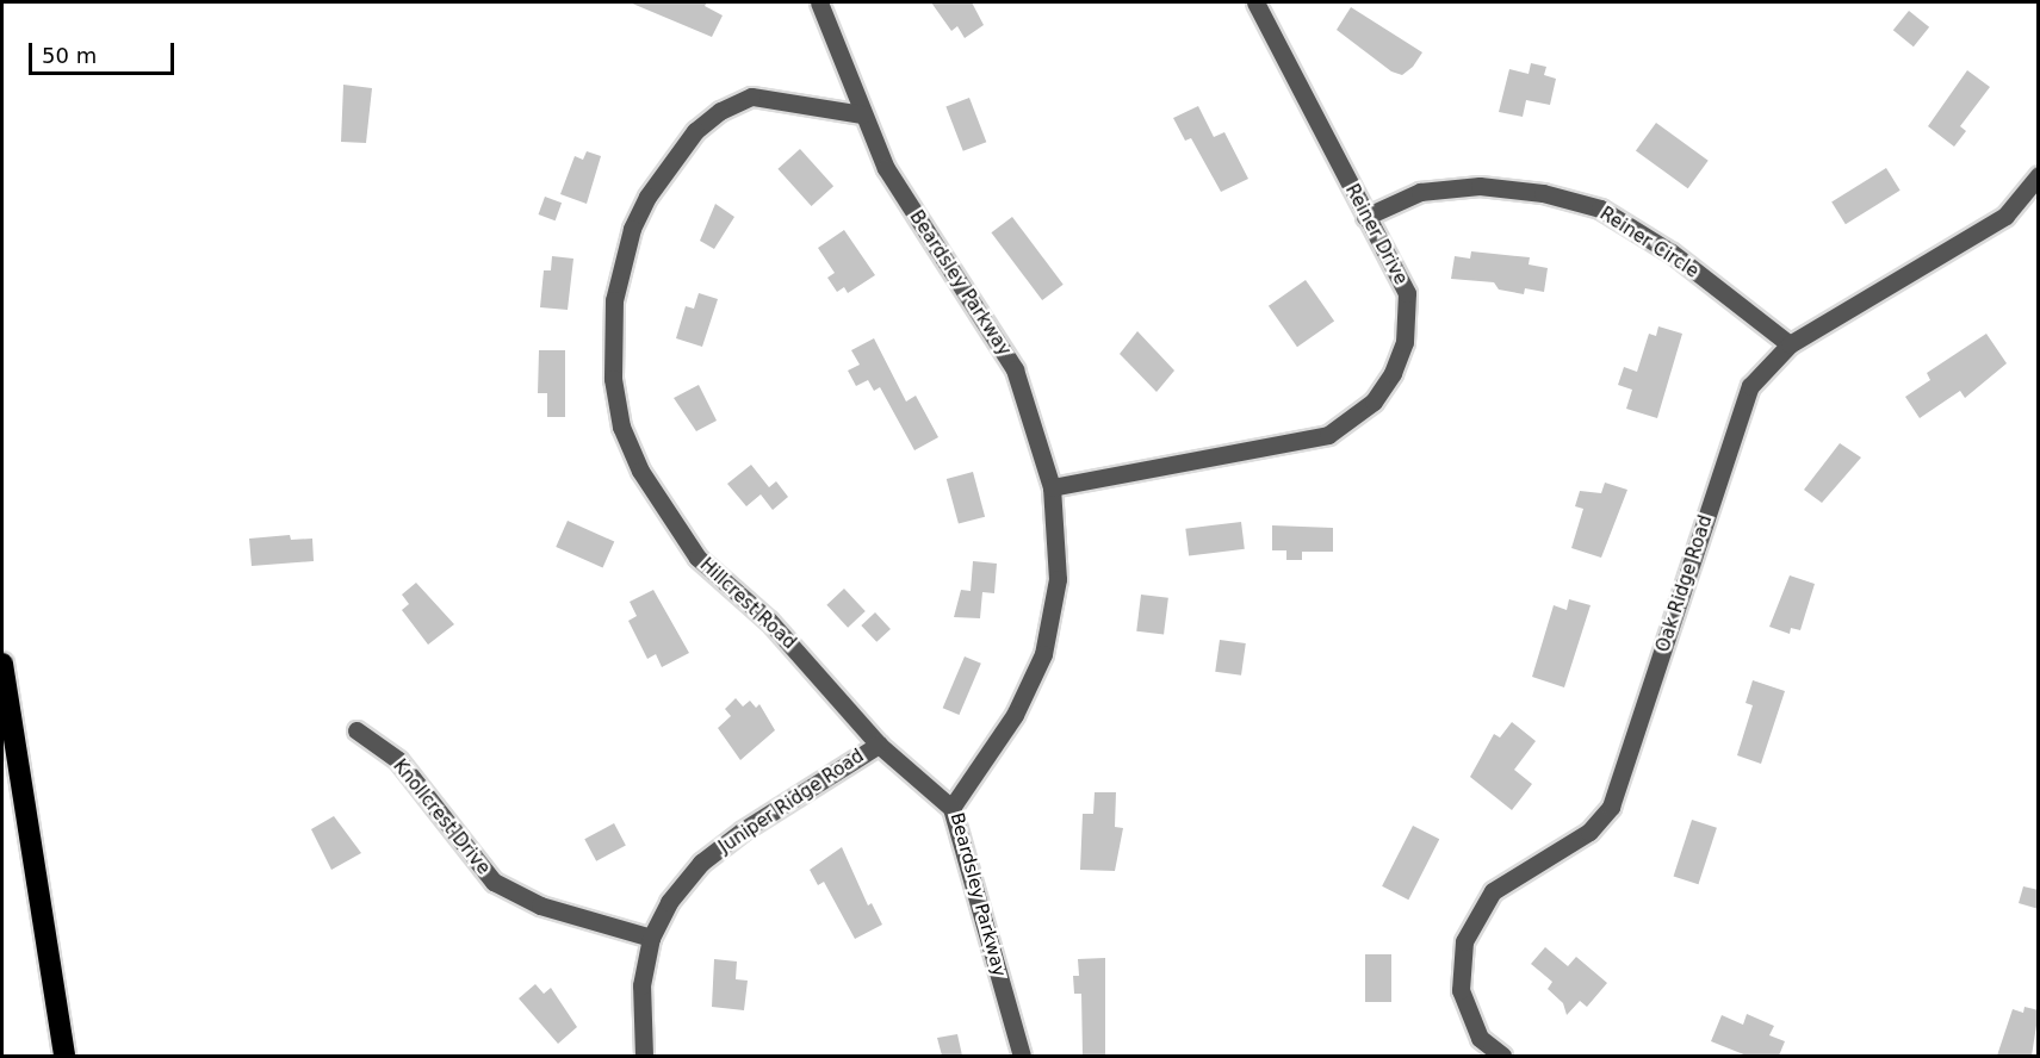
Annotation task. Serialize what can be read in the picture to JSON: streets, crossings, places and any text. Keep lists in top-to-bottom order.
{
  "streets": {
    "street": [
      "Reiner Drive",
      "Reiner Circle",
      "Beardsley Parkway",
      "Oak Ridge Road",
      "Hillcrest Road",
      "Juniper Ridge Road",
      "Knollcrest Drive"
    ]
  },
  "crossings": [
    ["Reiner Drive", "Reiner Circle"],
    ["Reiner Drive", "Beardsley Parkway"],
    ["Reiner Circle", "Oak Ridge Road"],
    ["Beardsley Parkway", "Hillcrest Road"],
    ["Hillcrest Road", "Juniper Ridge Road"],
    ["Juniper Ridge Road", "Knollcrest Drive"]
  ],
  "scale_bar": "50 m"
}
